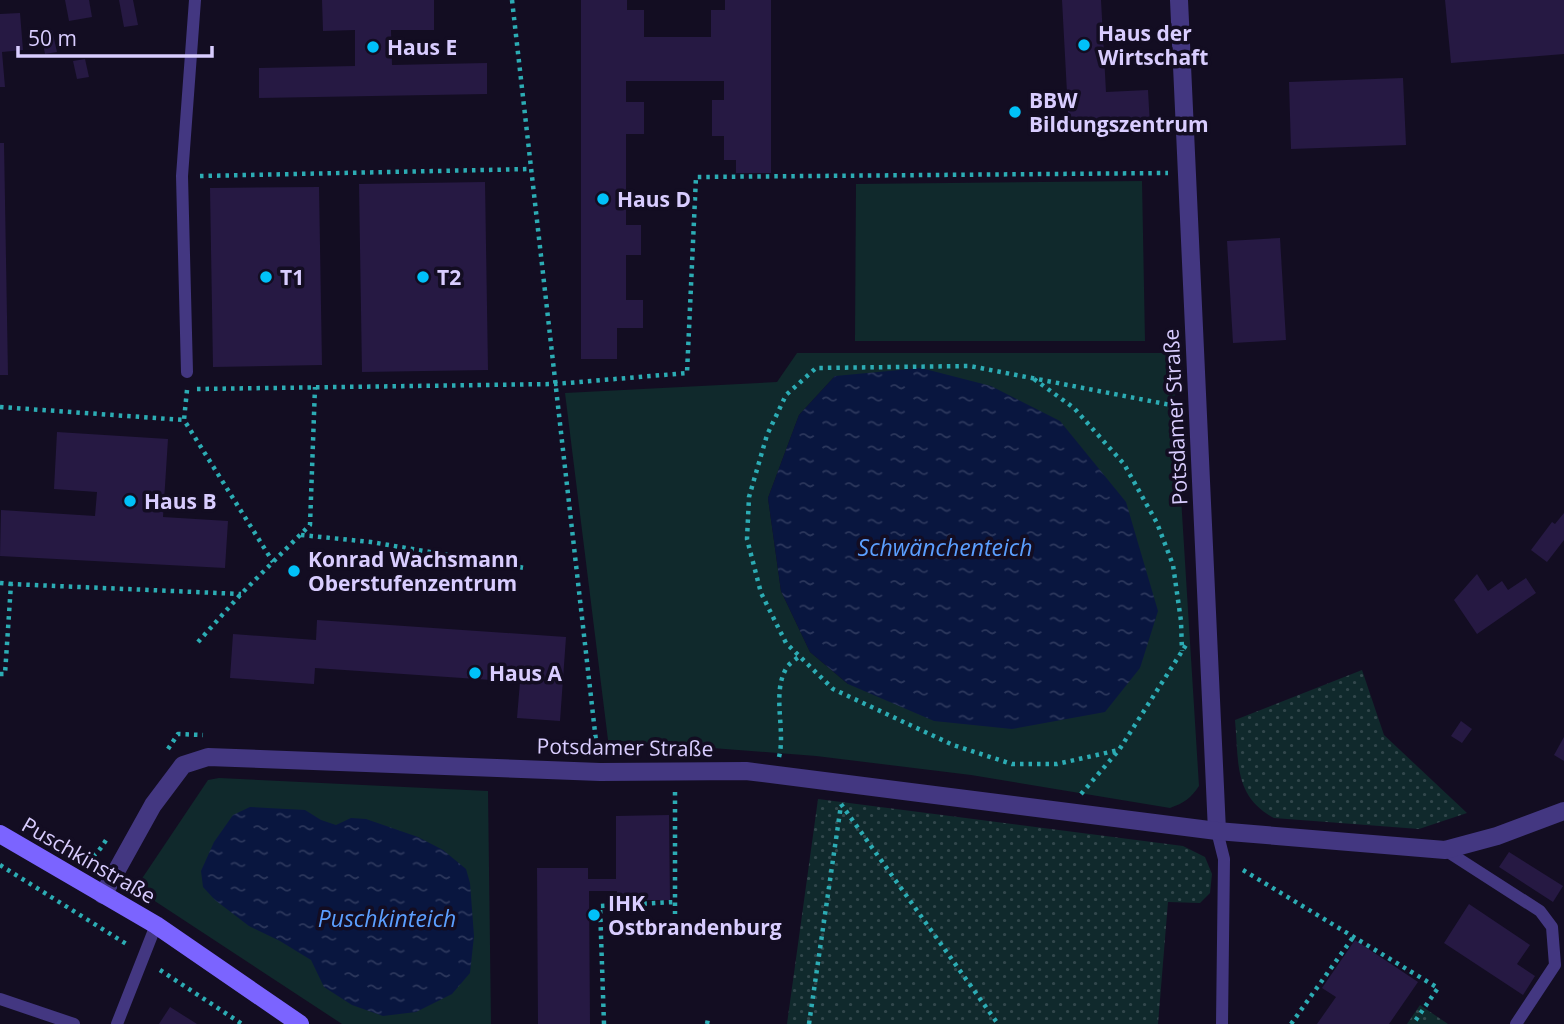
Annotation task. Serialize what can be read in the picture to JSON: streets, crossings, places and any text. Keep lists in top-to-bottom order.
{
  "streets": {
    "street": ["Potsdamer Straße", "Puschkinstraße"]
  },
  "crossings": [
    ["Potsdamer Straße", "Puschkinstraße"]
  ],
  "water": ["Schwänchenteich", "Puschkinteich"],
  "places": [
    "Haus der Wirtschaft",
    "Haus E",
    "BBW Bildungszentrum",
    "Haus D",
    "T1",
    "T2",
    "Haus B",
    "Konrad Wachsmann Oberstufenzentrum",
    "Haus A",
    "IHK Ostbrandenburg"
  ],
  "scale_bar": "50 m"
}
